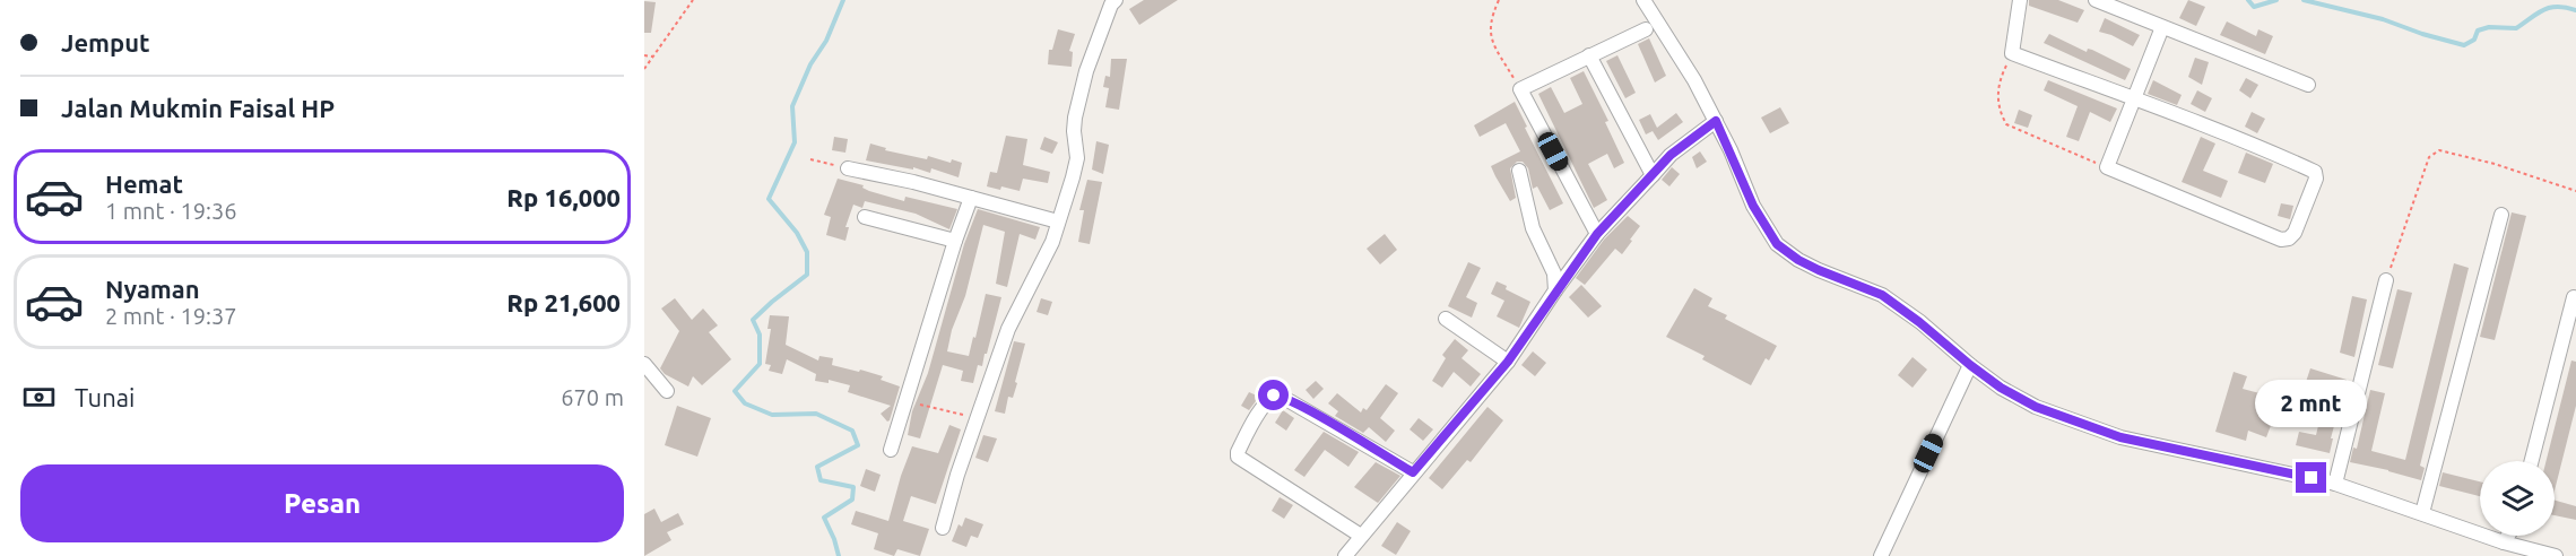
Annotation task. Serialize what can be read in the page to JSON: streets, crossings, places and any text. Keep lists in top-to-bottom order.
{
  "page": {
    "banner": ["Jemput", "Jalan Mukmin Faisal HP"],
    "list": [
      {
        "name": "Hemat",
        "note": "1 mnt · 19:36",
        "value": "Rp 16,000"
      },
      {
        "name": "Nyaman",
        "note": "2 mnt · 19:37",
        "value": "Rp 21,600"
      }
    ],
    "pay": ["Tunai", "670 m"],
    "bubble": "2 mnt",
    "buttons": "Pesan"
  }
}
